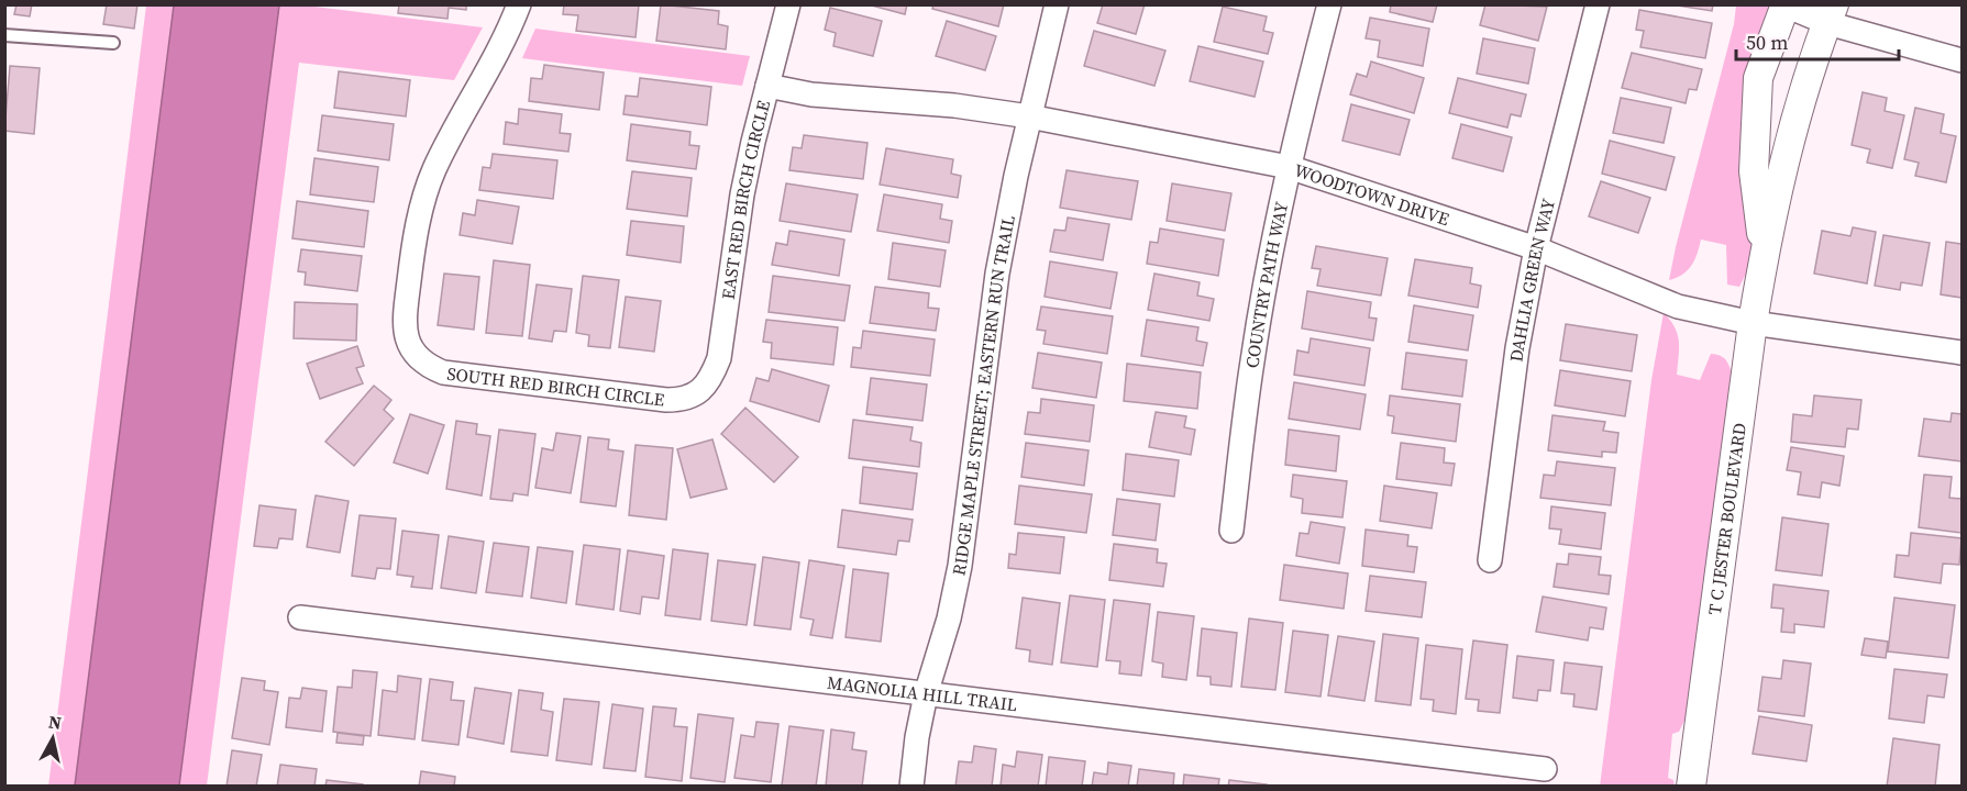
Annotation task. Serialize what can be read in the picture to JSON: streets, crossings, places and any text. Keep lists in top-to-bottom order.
{
  "streets": {
    "street": [
      "WOODTOWN DRIVE",
      "EAST RED BIRCH CIRCLE",
      "DAHLIA GREEN WAY",
      "COUNTRY PATH WAY",
      "SOUTH RED BIRCH CIRCLE",
      "RIDGE MAPLE STREET; EASTERN RUN TRAIL",
      "T C JESTER BOULEVARD",
      "MAGNOLIA HILL TRAIL"
    ]
  },
  "crossings": [
    ["WOODTOWN DRIVE", "EAST RED BIRCH CIRCLE"],
    ["WOODTOWN DRIVE", "DAHLIA GREEN WAY"],
    ["WOODTOWN DRIVE", "COUNTRY PATH WAY"],
    ["WOODTOWN DRIVE", "RIDGE MAPLE STREET; EASTERN RUN TRAIL"],
    ["WOODTOWN DRIVE", "T C JESTER BOULEVARD"],
    ["EAST RED BIRCH CIRCLE", "SOUTH RED BIRCH CIRCLE"],
    ["RIDGE MAPLE STREET; EASTERN RUN TRAIL", "MAGNOLIA HILL TRAIL"]
  ],
  "scale_bar": "50 m",
  "north": "top"
}
